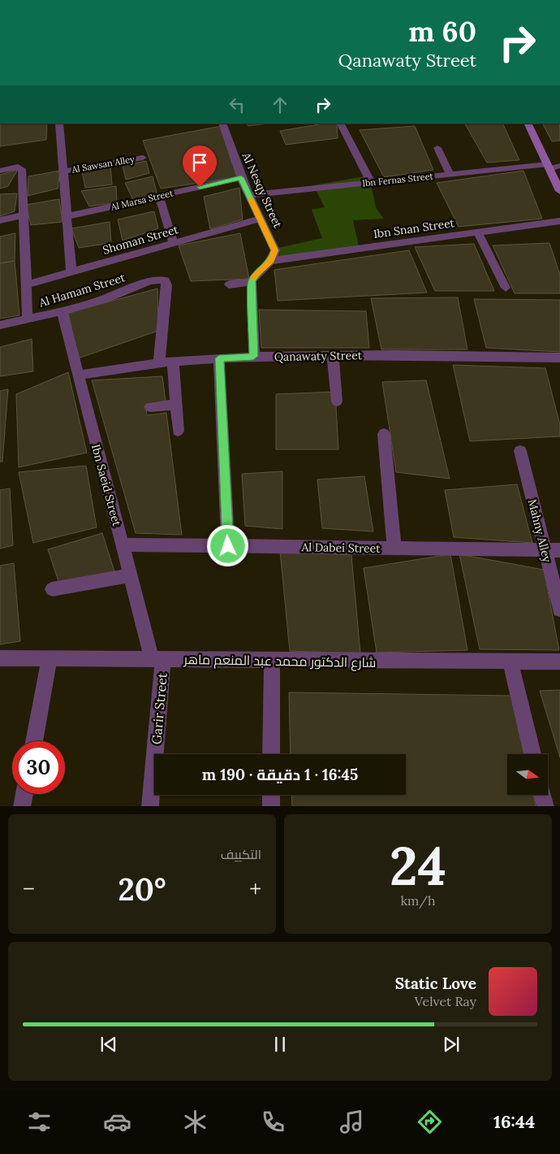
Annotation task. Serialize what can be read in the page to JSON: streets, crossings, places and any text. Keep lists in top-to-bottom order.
{
  "streets": {
    "street": [
      "Al Sawsan Alley",
      "Ibn Fernas Street",
      "Al Nesqy Street",
      "Al Marsa Street",
      "Ibn Snan Street",
      "Shoman Street",
      "Al Hamam Street",
      "Qanawaty Street",
      "Ibn Saeid Street",
      "Mahny Alley",
      "Al Dabei Street",
      "شارع الدكتور محمد عبد المنعم ماهر",
      "Garir Street"
    ]
  },
  "crossings": [
    ["Ibn Fernas Street", "Al Nesqy Street"],
    ["Al Nesqy Street", "Al Marsa Street"],
    ["Al Nesqy Street", "Ibn Snan Street"],
    ["Al Nesqy Street", "Shoman Street"],
    ["Al Hamam Street", "Qanawaty Street"],
    ["Al Hamam Street", "Ibn Saeid Street"],
    ["Qanawaty Street", "Ibn Saeid Street"],
    ["Ibn Saeid Street", "Al Dabei Street"],
    ["Ibn Saeid Street", "شارع الدكتور محمد عبد المنعم ماهر"],
    ["Ibn Saeid Street", "Garir Street"],
    ["Mahny Alley", "Al Dabei Street"],
    ["شارع الدكتور محمد عبد المنعم ماهر", "Garir Street"]
  ],
  "north": "right",
  "page": {
    "turn": ["60 m", "Qanawaty Street"],
    "limit": "30",
    "trip": "16:45 · 1 دقيقة · 190 m",
    "tile": [
      ["24", "km/h"],
      "التكييف"
    ],
    "heat": ["−", "20°", "+"],
    "song": ["Static Love", "Velvet Ray"],
    "tabs": "16:44"
  }
}
